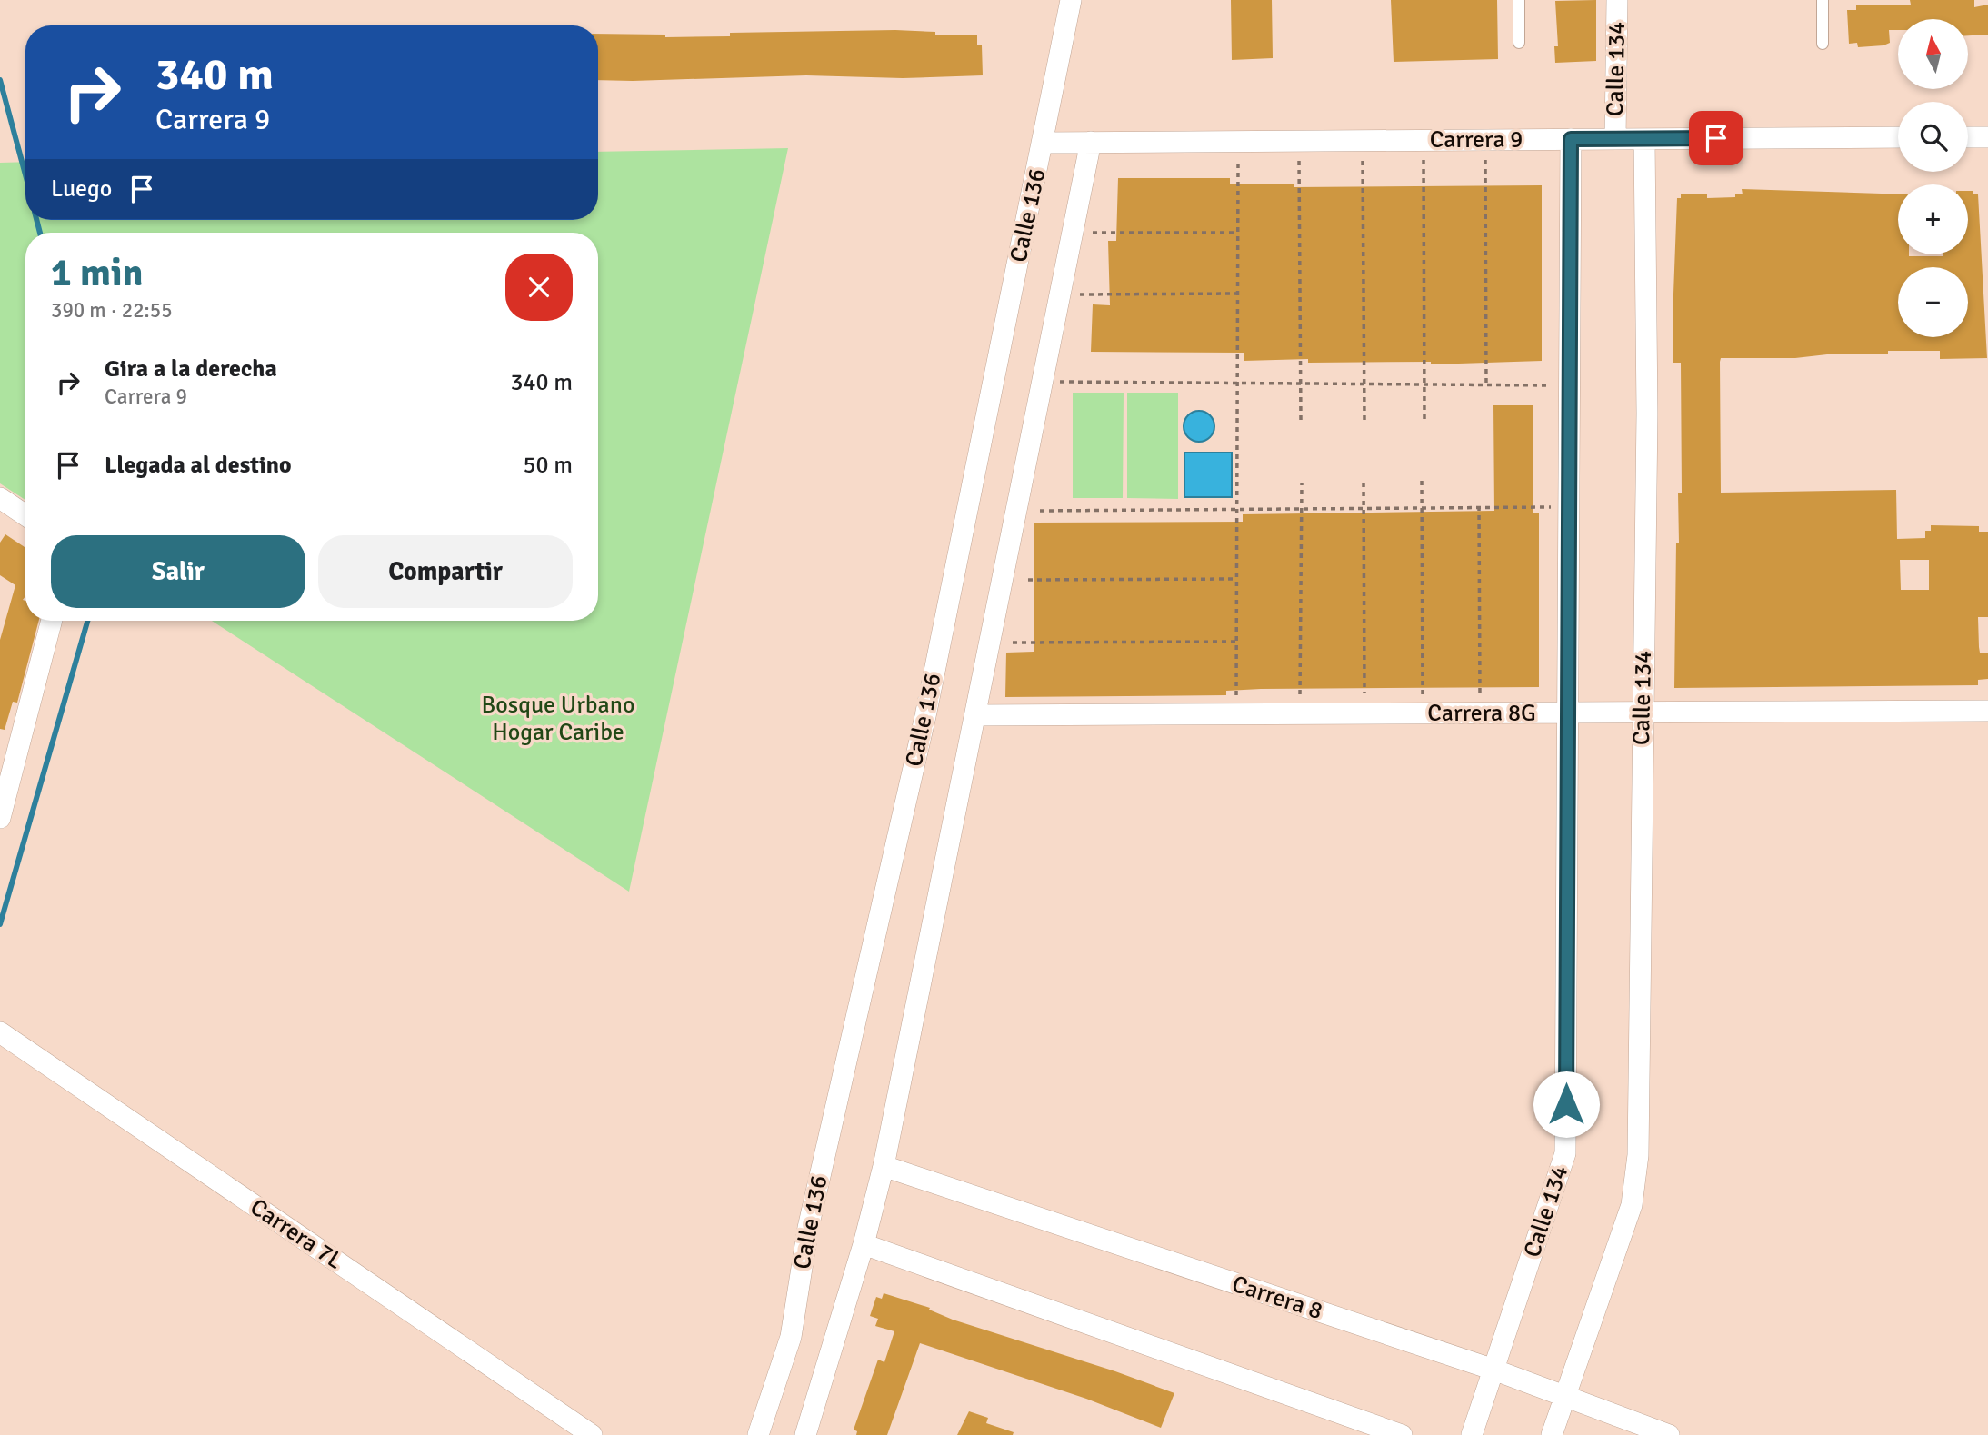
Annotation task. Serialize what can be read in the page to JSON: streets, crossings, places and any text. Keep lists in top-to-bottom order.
{
  "streets": {
    "street": [
      "Calle 134",
      "Carrera 9",
      "Calle 136",
      "Carrera 8G",
      "Carrera 7L",
      "Carrera 8"
    ]
  },
  "crossings": [
    ["Calle 134", "Carrera 9"],
    ["Calle 134", "Carrera 8G"],
    ["Calle 134", "Carrera 8"],
    ["Carrera 9", "Calle 136"],
    ["Calle 136", "Carrera 8G"],
    ["Calle 136", "Carrera 8"]
  ],
  "parks": ["Bosque Urbano Hogar Caribe"],
  "north": "top",
  "page": {
    "map_buttons": ["+", "−"],
    "turn": ["340 m", "Carrera 9"],
    "then": "Luego",
    "heading": ["1 min", "390 m · 22:55"],
    "list": [
      {
        "name": "Gira a la derecha",
        "note": "Carrera 9",
        "value": "340 m"
      },
      {
        "name": "Llegada al destino",
        "value": "50 m"
      }
    ],
    "buttons": ["Salir", "Compartir"]
  }
}
